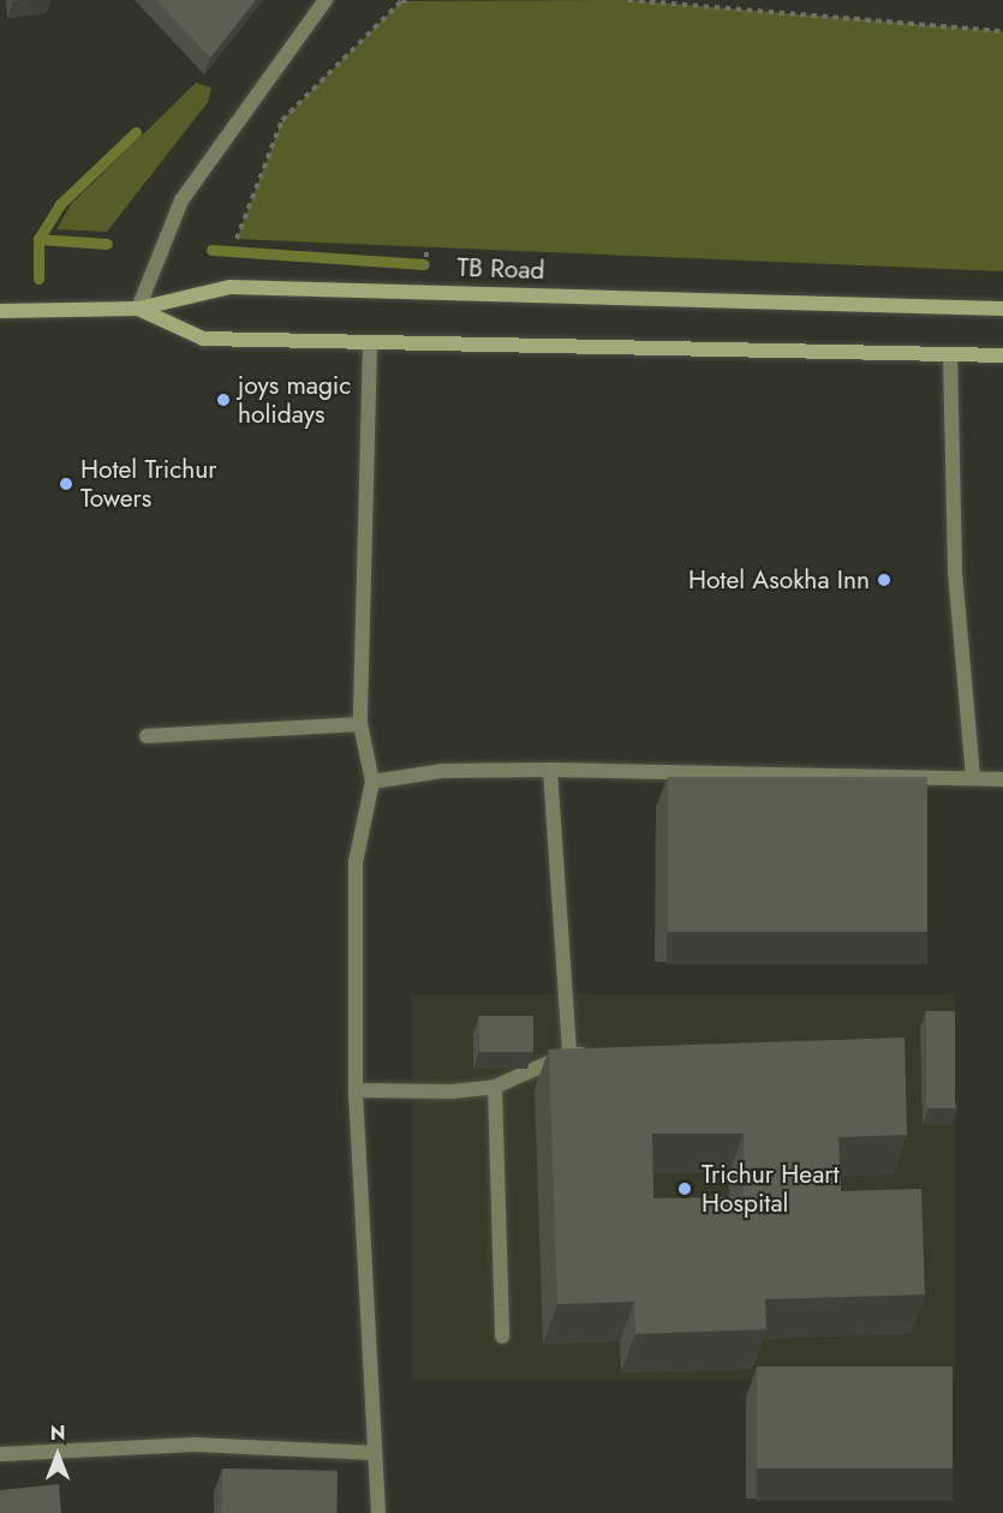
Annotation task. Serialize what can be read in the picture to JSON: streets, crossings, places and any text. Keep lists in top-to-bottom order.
{
  "streets": {
    "main road": ["TB Road"]
  },
  "places": [
    "joys magic holidays",
    "Hotel Trichur Towers",
    "Hotel Asokha Inn",
    "Trichur Heart Hospital"
  ],
  "north": "top"
}
